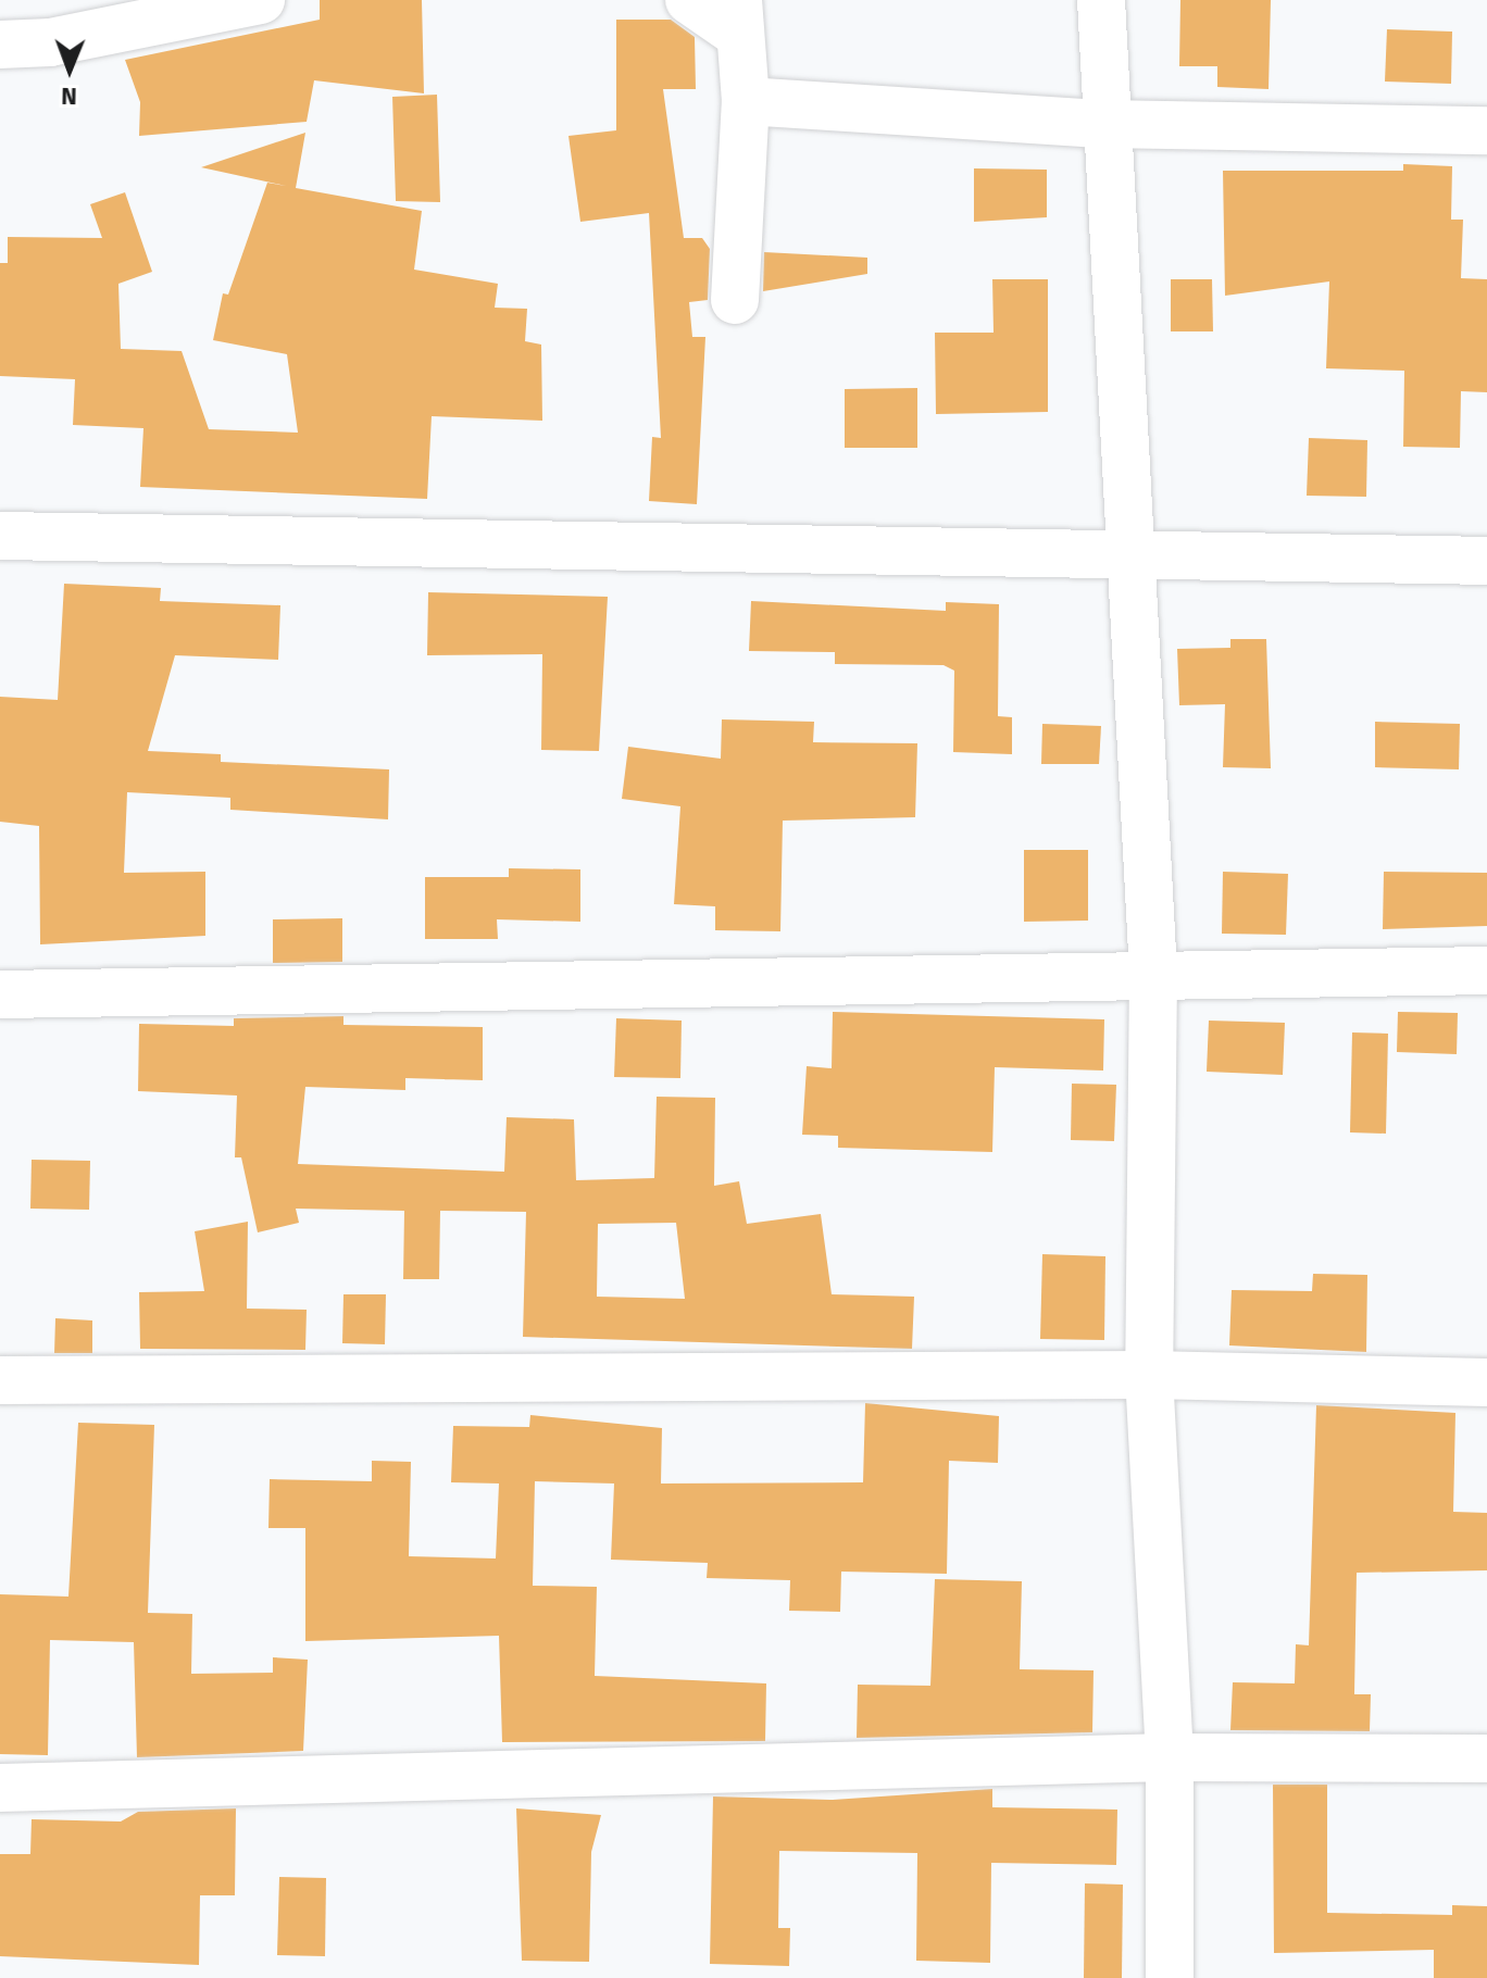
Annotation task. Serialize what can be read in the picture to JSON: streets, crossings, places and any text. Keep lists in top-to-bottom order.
{
  "north": "bottom"
}
